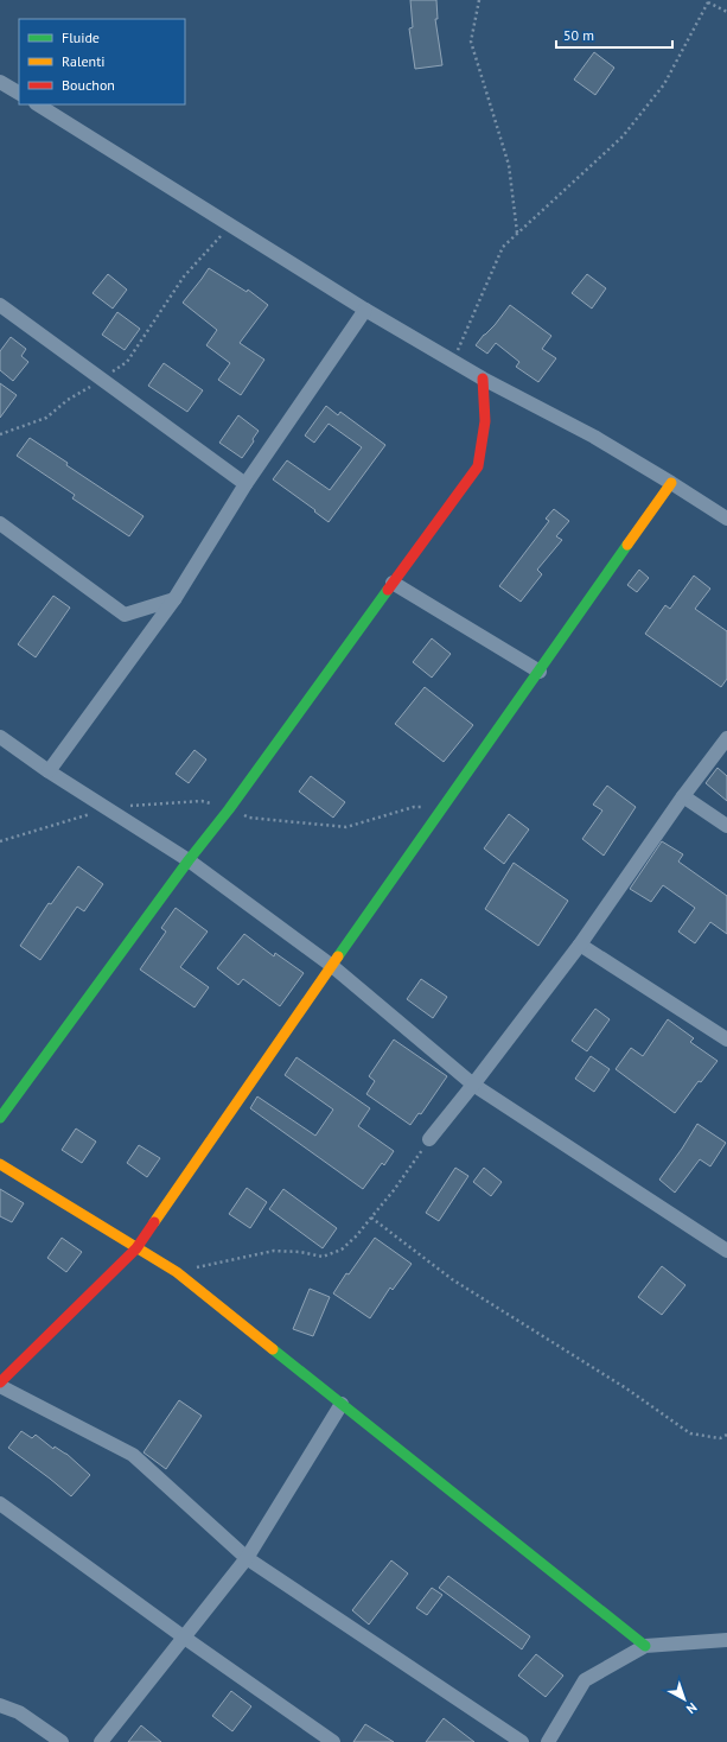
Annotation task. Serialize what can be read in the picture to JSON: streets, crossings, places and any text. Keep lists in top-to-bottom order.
{
  "legend": ["Fluide", "Ralenti", "Bouchon"],
  "scale_bar": "50 m",
  "north": "bottom right"
}
